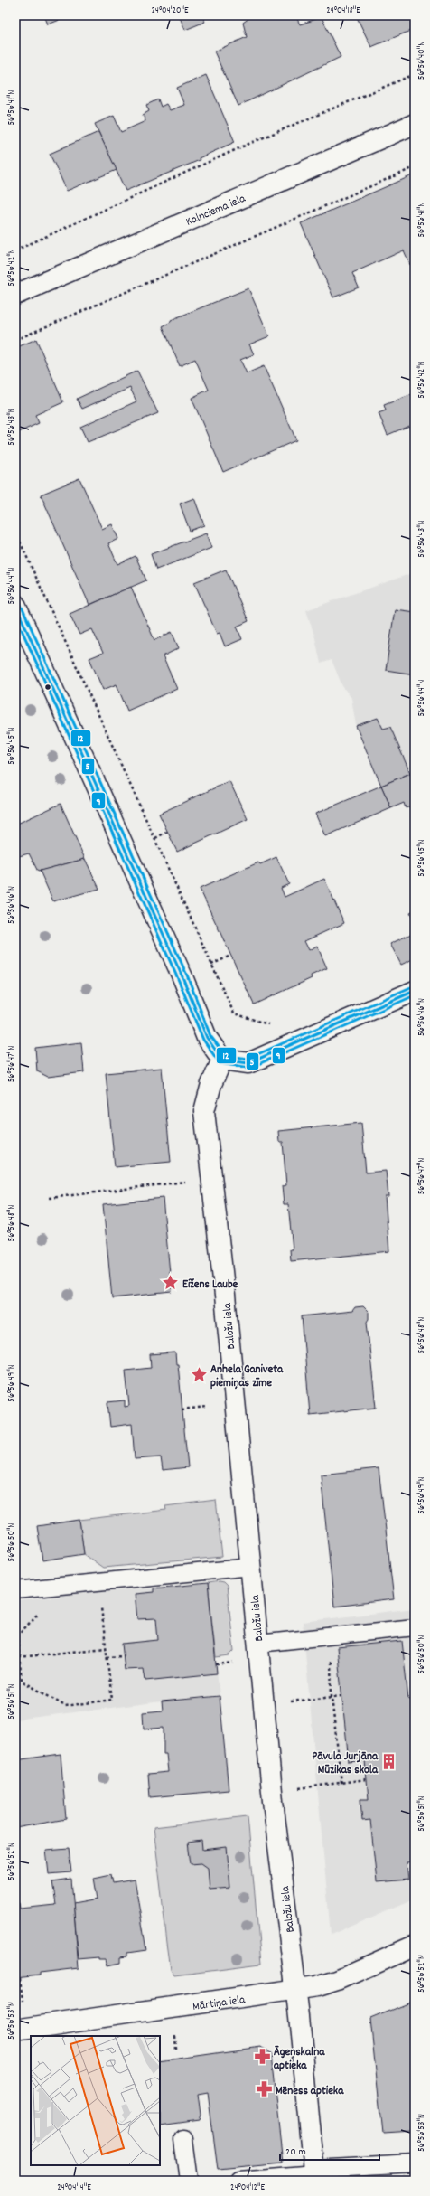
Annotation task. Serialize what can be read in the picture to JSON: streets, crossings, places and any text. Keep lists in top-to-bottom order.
{
  "streets": {
    "street": ["Kalnciema iela", "Baložu iela", "Mārtiņa iela"]
  },
  "crossings": [
    ["Baložu iela", "Mārtiņa iela"]
  ],
  "places": {
    "place": ["Eižens Laube", "Anhela Ganiveta piemiņas zīme"],
    "building": ["Pāvula Jurjāna Mūzikas skola"],
    "pharmacy": ["Āgenskalna aptieka", "Mēness aptieka"]
  },
  "lines": ["transit line 12", "transit line 5", "transit line 9"],
  "scale_bar": "20 m",
  "coordinates": [
    "24°04'20\"E",
    "24°04'18\"E",
    "56°56'40\"N",
    "56°56'41\"N",
    "56°56'42\"N",
    "56°56'43\"N",
    "56°56'44\"N",
    "56°56'45\"N",
    "56°56'46\"N",
    "56°56'47\"N",
    "56°56'48\"N",
    "56°56'49\"N",
    "56°56'50\"N",
    "56°56'51\"N",
    "56°56'52\"N",
    "56°56'53\"N",
    "24°04'14\"E",
    "24°04'12\"E"
  ]
}
